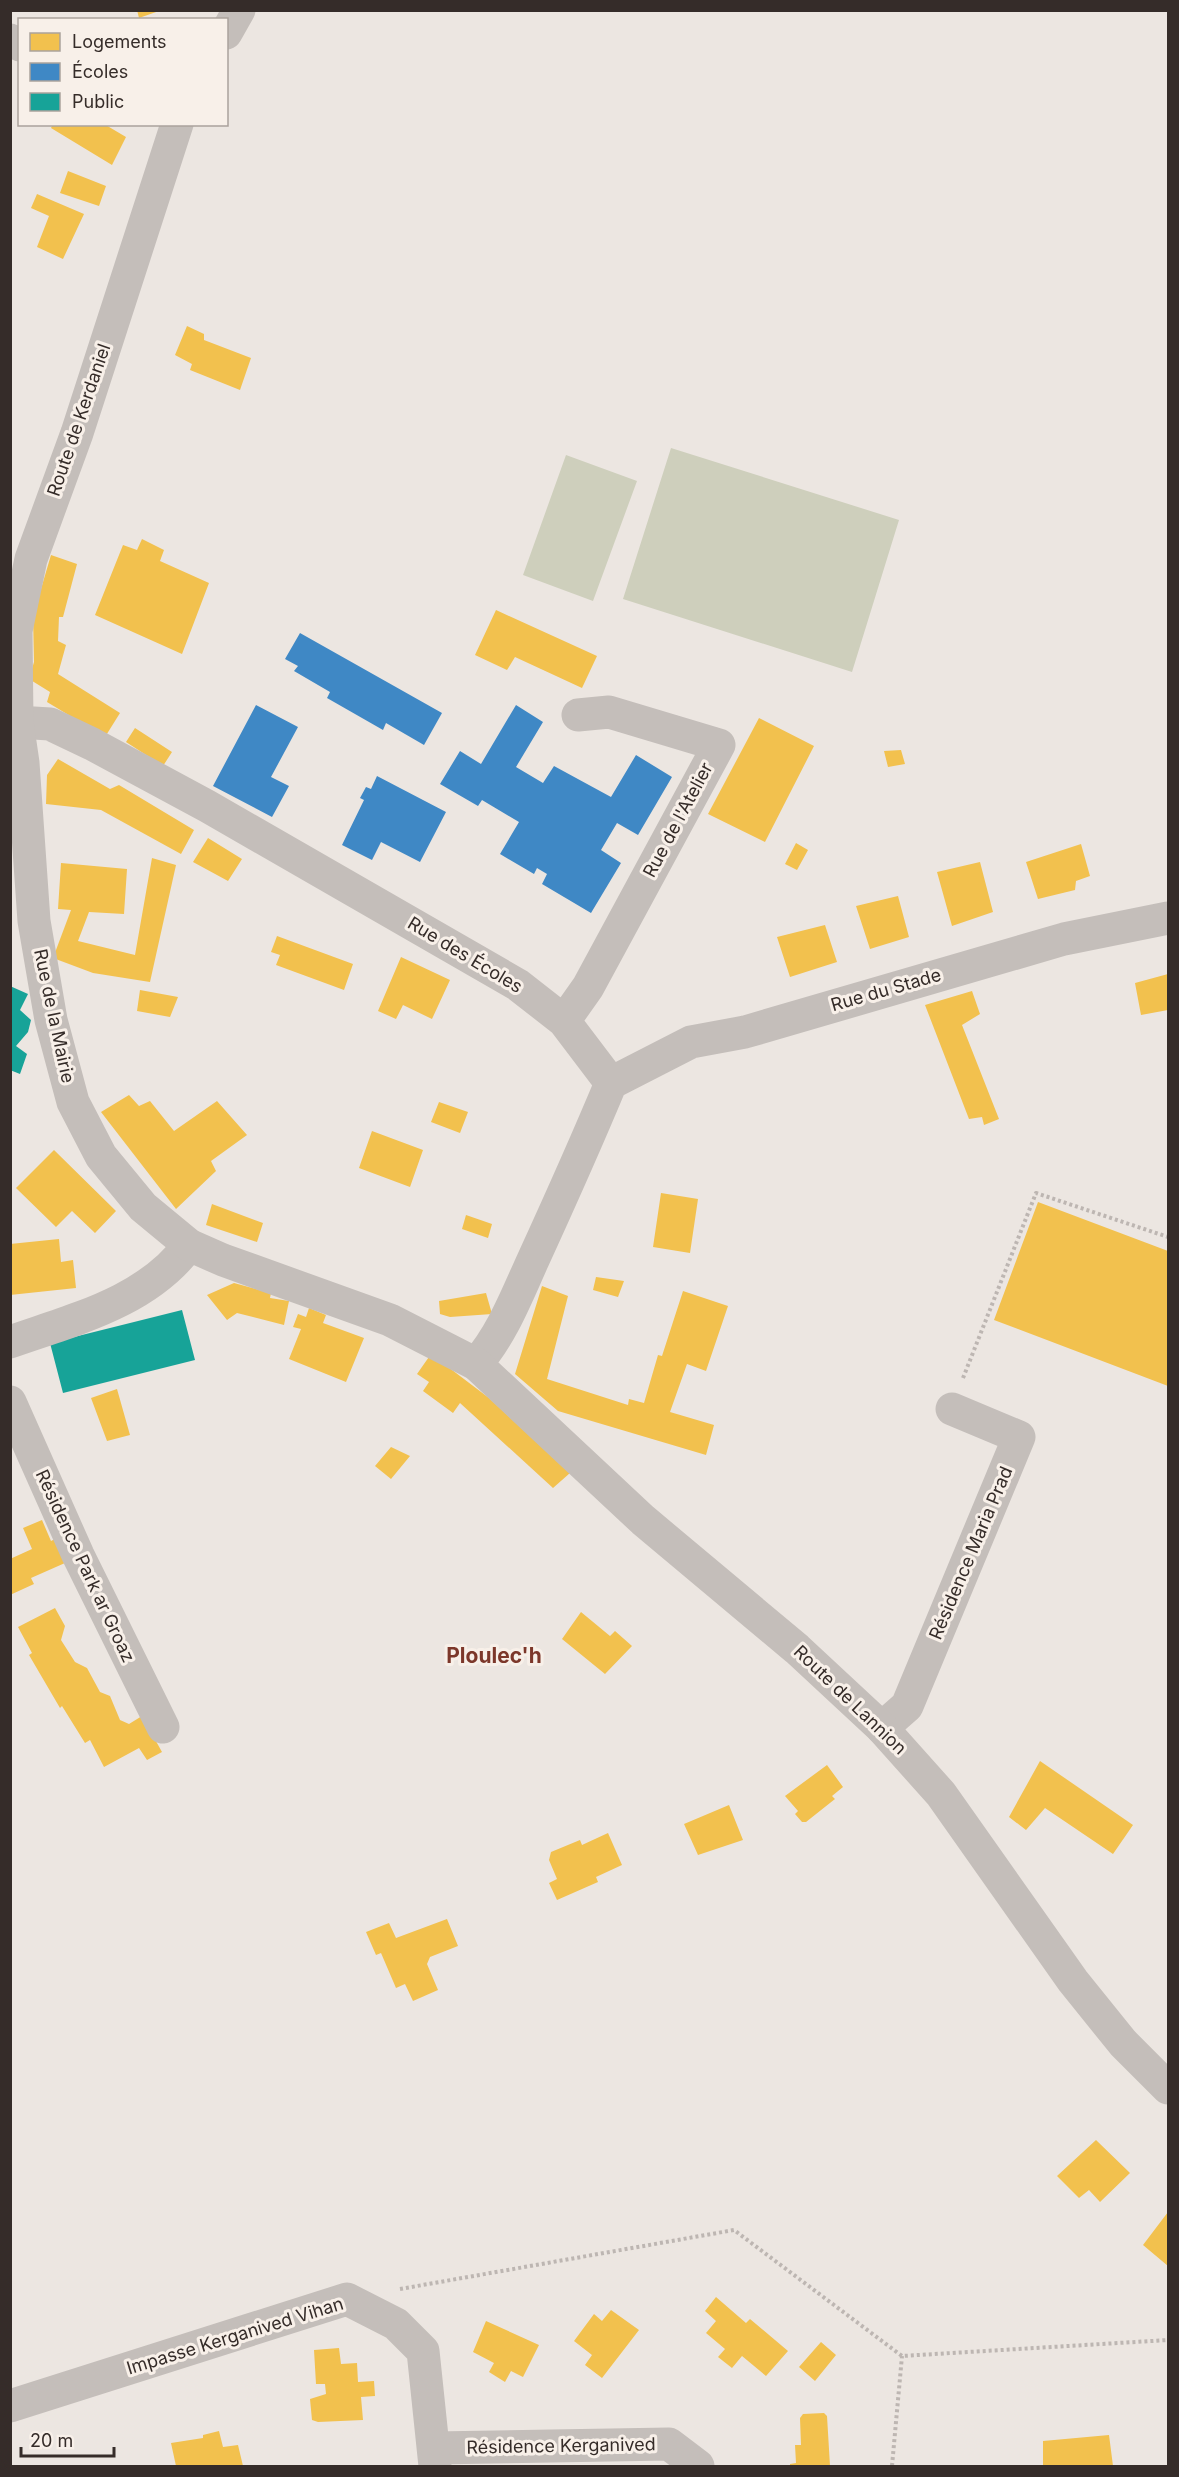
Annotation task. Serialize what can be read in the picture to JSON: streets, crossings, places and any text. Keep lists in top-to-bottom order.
{
  "streets": {
    "street": [
      "Route de Kerdaniel",
      "Rue de l'Atelier",
      "Rue des Écoles",
      "Rue du Stade",
      "Rue de la Mairie",
      "Résidence Maria Prad",
      "Résidence Park ar Groaz",
      "Route de Lannion",
      "Impasse Kerganived Vihan",
      "Résidence Kerganived"
    ]
  },
  "crossings": [
    ["Route de Kerdaniel", "Rue des Écoles"],
    ["Route de Kerdaniel", "Rue de la Mairie"],
    ["Rue de l'Atelier", "Rue des Écoles"],
    ["Rue des Écoles", "Rue du Stade"],
    ["Rue des Écoles", "Rue de la Mairie"],
    ["Rue de la Mairie", "Route de Lannion"],
    ["Résidence Maria Prad", "Route de Lannion"],
    ["Impasse Kerganived Vihan", "Résidence Kerganived"]
  ],
  "districts": ["Ploulec'h"],
  "legend": ["Logements", "Écoles", "Public"],
  "scale_bar": "20 m"
}
